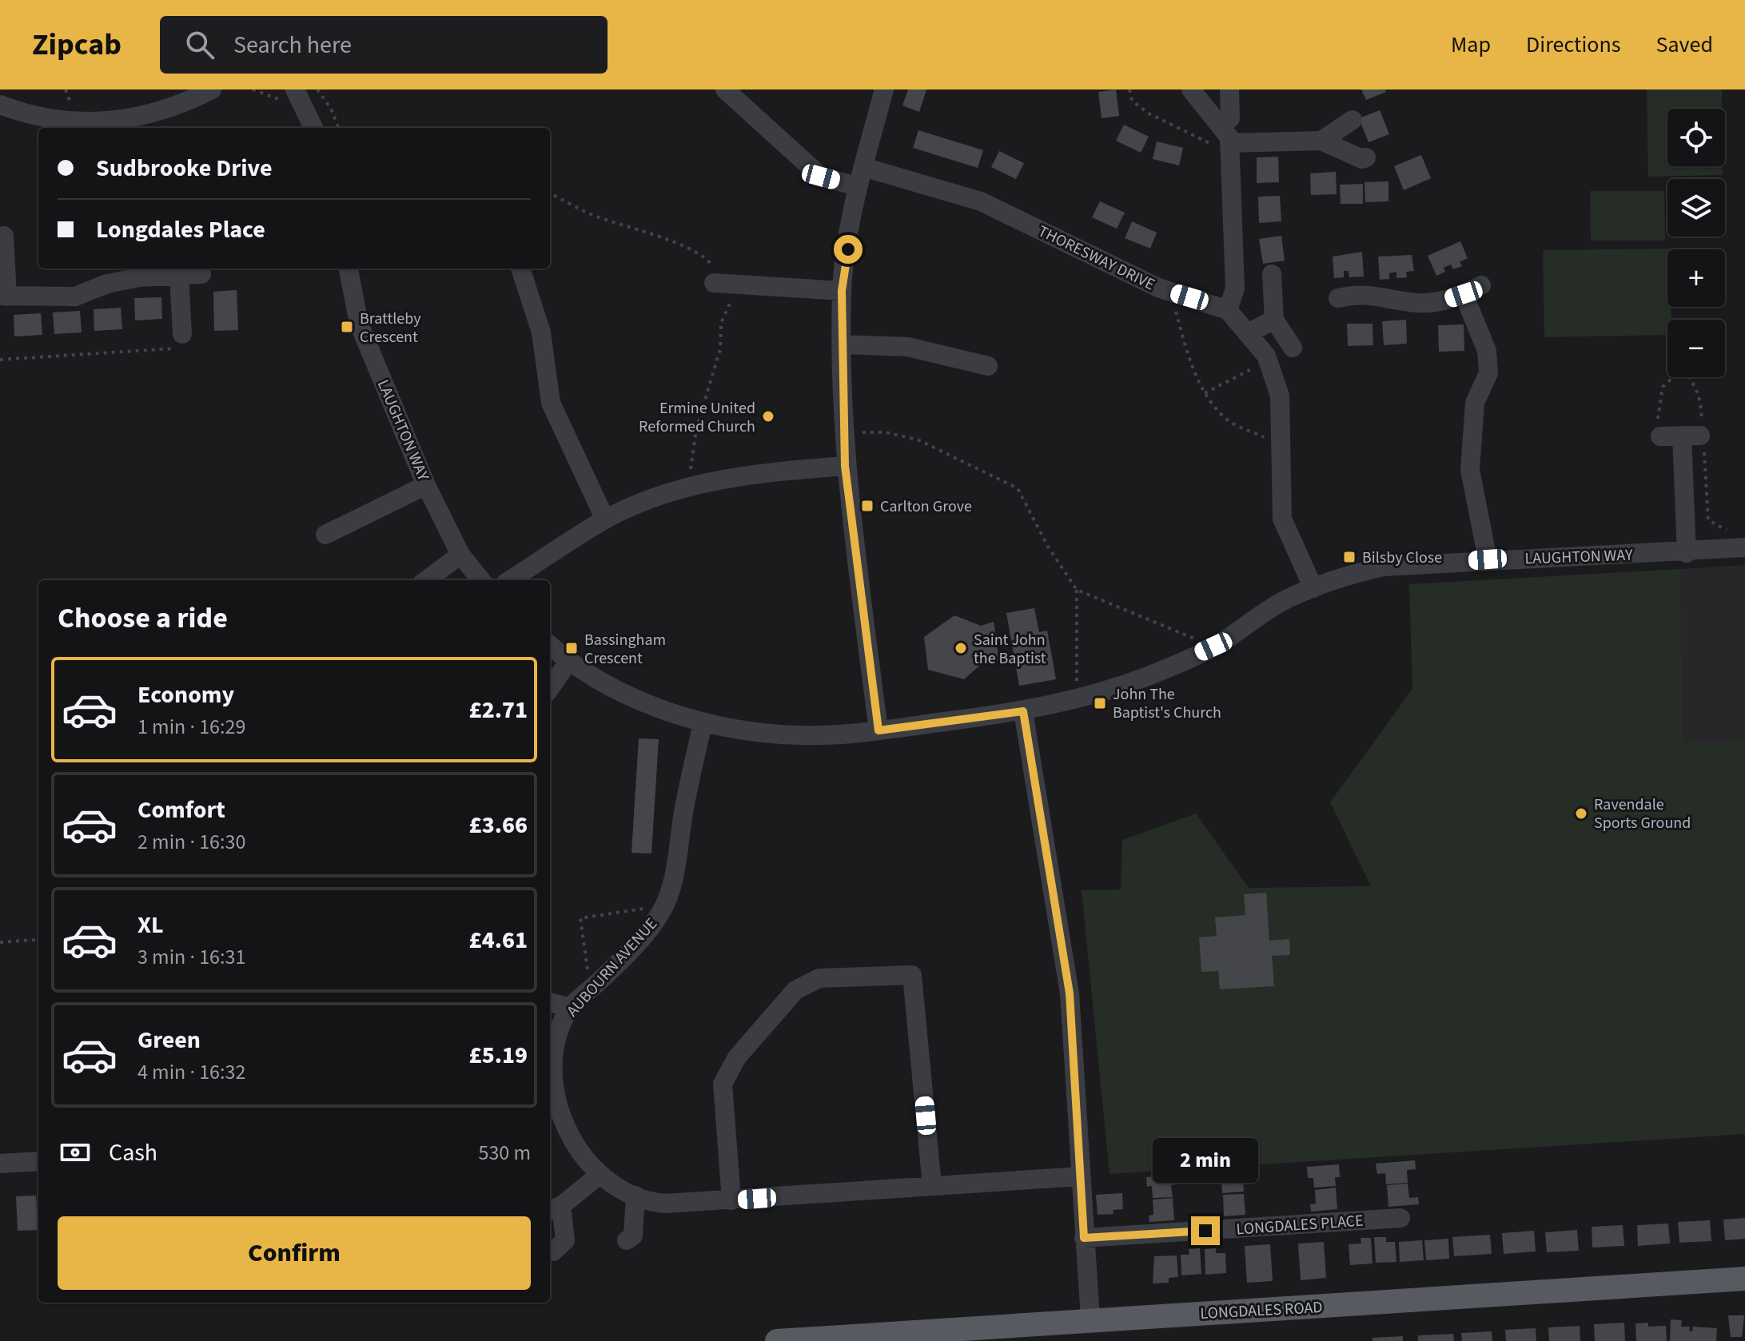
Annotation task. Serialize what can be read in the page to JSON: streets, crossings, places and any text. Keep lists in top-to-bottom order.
{
  "streets": {
    "main road": ["LONGDALES ROAD"],
    "street": [
      "THORESWAY DRIVE",
      "LAUGHTON WAY",
      "AUBOURN AVENUE",
      "LONGDALES PLACE"
    ]
  },
  "crossings": [
    ["LAUGHTON WAY", "AUBOURN AVENUE"]
  ],
  "places": {
    "transit": [
      "Brattleby Crescent",
      "Carlton Grove",
      "Bilsby Close",
      "Bassingham Crescent",
      "John The Baptist's Church"
    ],
    "other": ["Ermine United Reformed Church", "Saint John the Baptist", "Ravendale Sports Ground"]
  },
  "page": {
    "header": "Zipcab",
    "search": "Search here",
    "nav": ["Map", "Directions", "Saved"],
    "map_buttons": ["+", "−"],
    "banner": ["Sudbrooke Drive", "Longdales Place"],
    "heading": "Choose a ride",
    "list": [
      {
        "name": "Economy",
        "note": "1 min · 16:29",
        "value": "£2.71"
      },
      {
        "name": "Comfort",
        "note": "2 min · 16:30",
        "value": "£3.66"
      },
      {
        "name": "XL",
        "note": "3 min · 16:31",
        "value": "£4.61"
      },
      {
        "name": "Green",
        "note": "4 min · 16:32",
        "value": "£5.19"
      }
    ],
    "pay": ["Cash", "530 m"],
    "bubble": "2 min",
    "buttons": "Confirm"
  }
}
